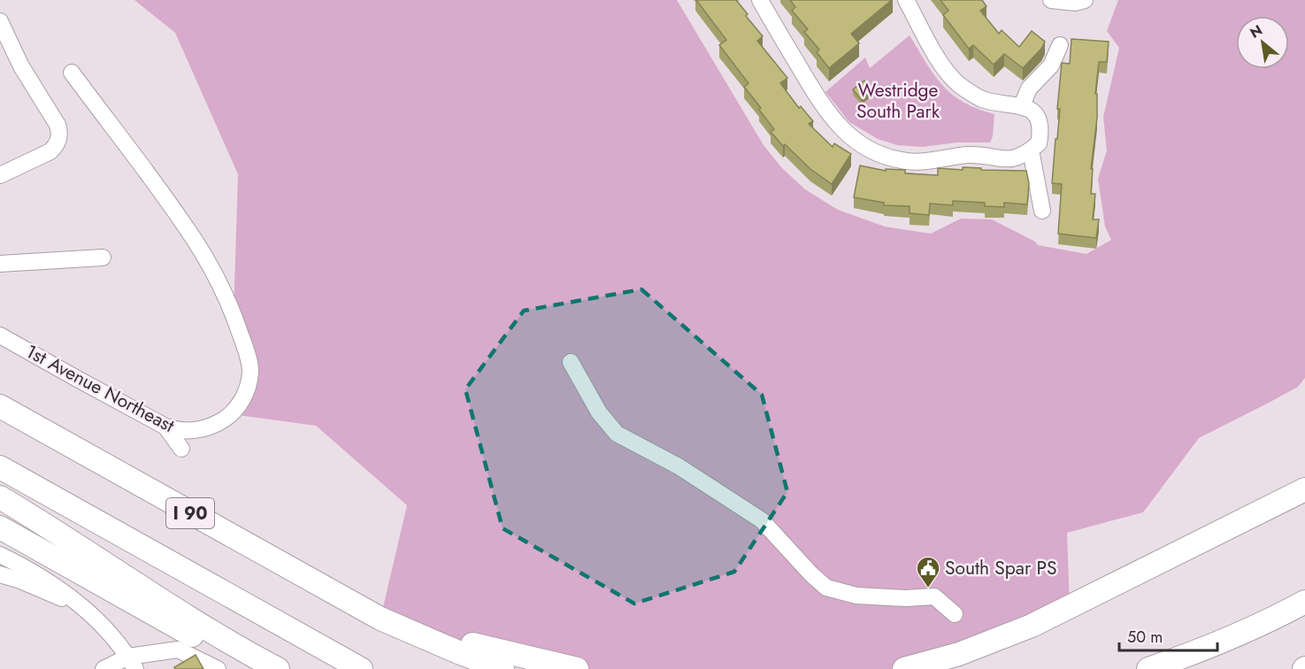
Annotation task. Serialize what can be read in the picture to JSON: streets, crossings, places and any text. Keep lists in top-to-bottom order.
{
  "streets": {
    "highway": ["I 90"],
    "street": ["1st Avenue Northeast"]
  },
  "parks": ["Westridge South Park"],
  "places": {
    "public building": ["South Spar PS"]
  },
  "scale_bar": "50 m",
  "north": "top left"
}
